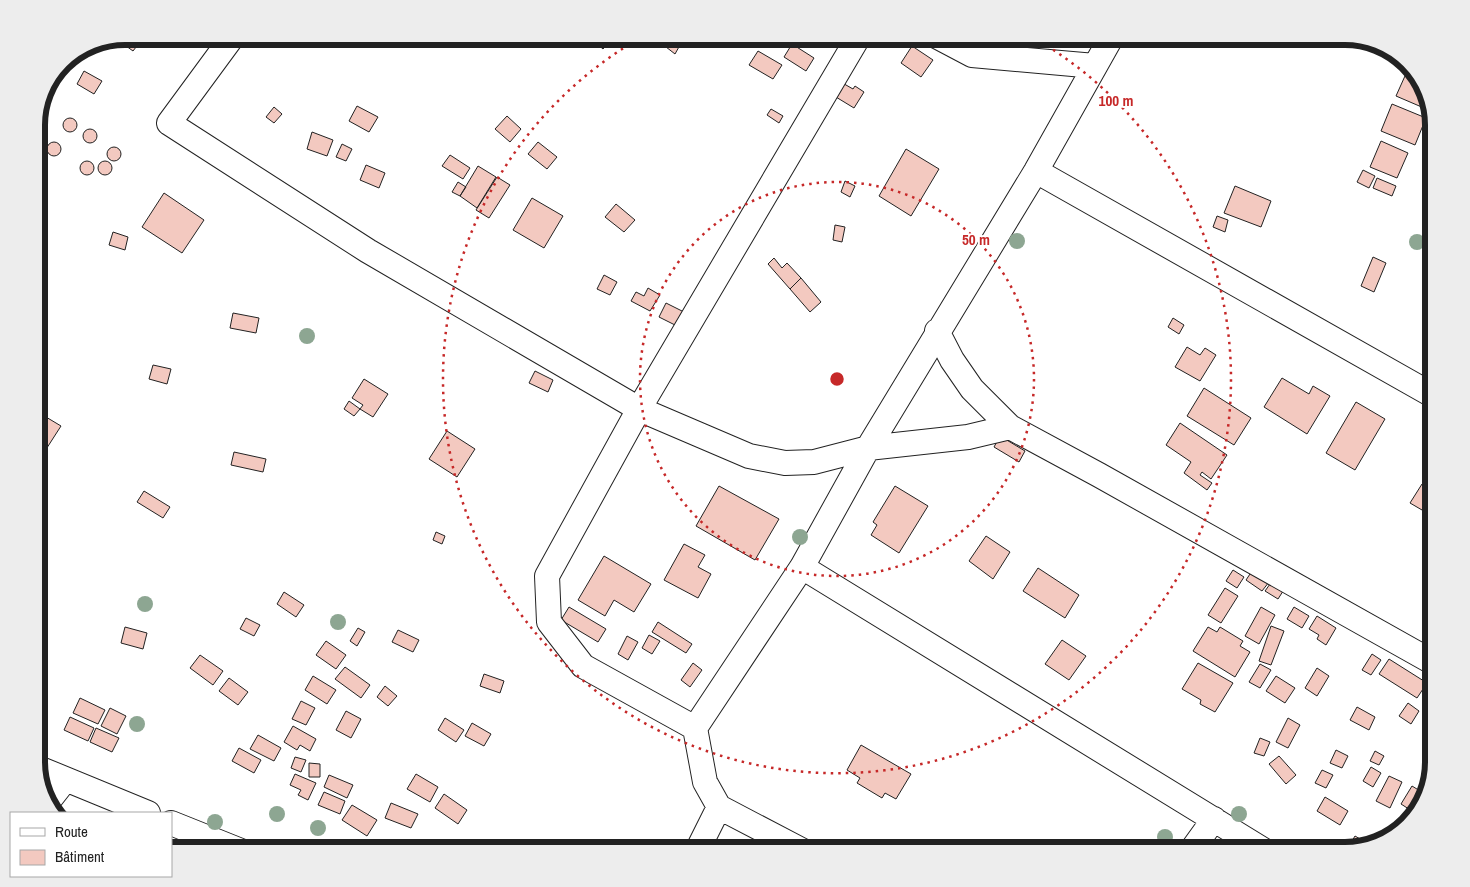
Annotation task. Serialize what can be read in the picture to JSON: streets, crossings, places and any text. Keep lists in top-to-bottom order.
{
  "legend": ["Route", "Bâtiment"],
  "rings": ["100 m", "50 m"]
}
